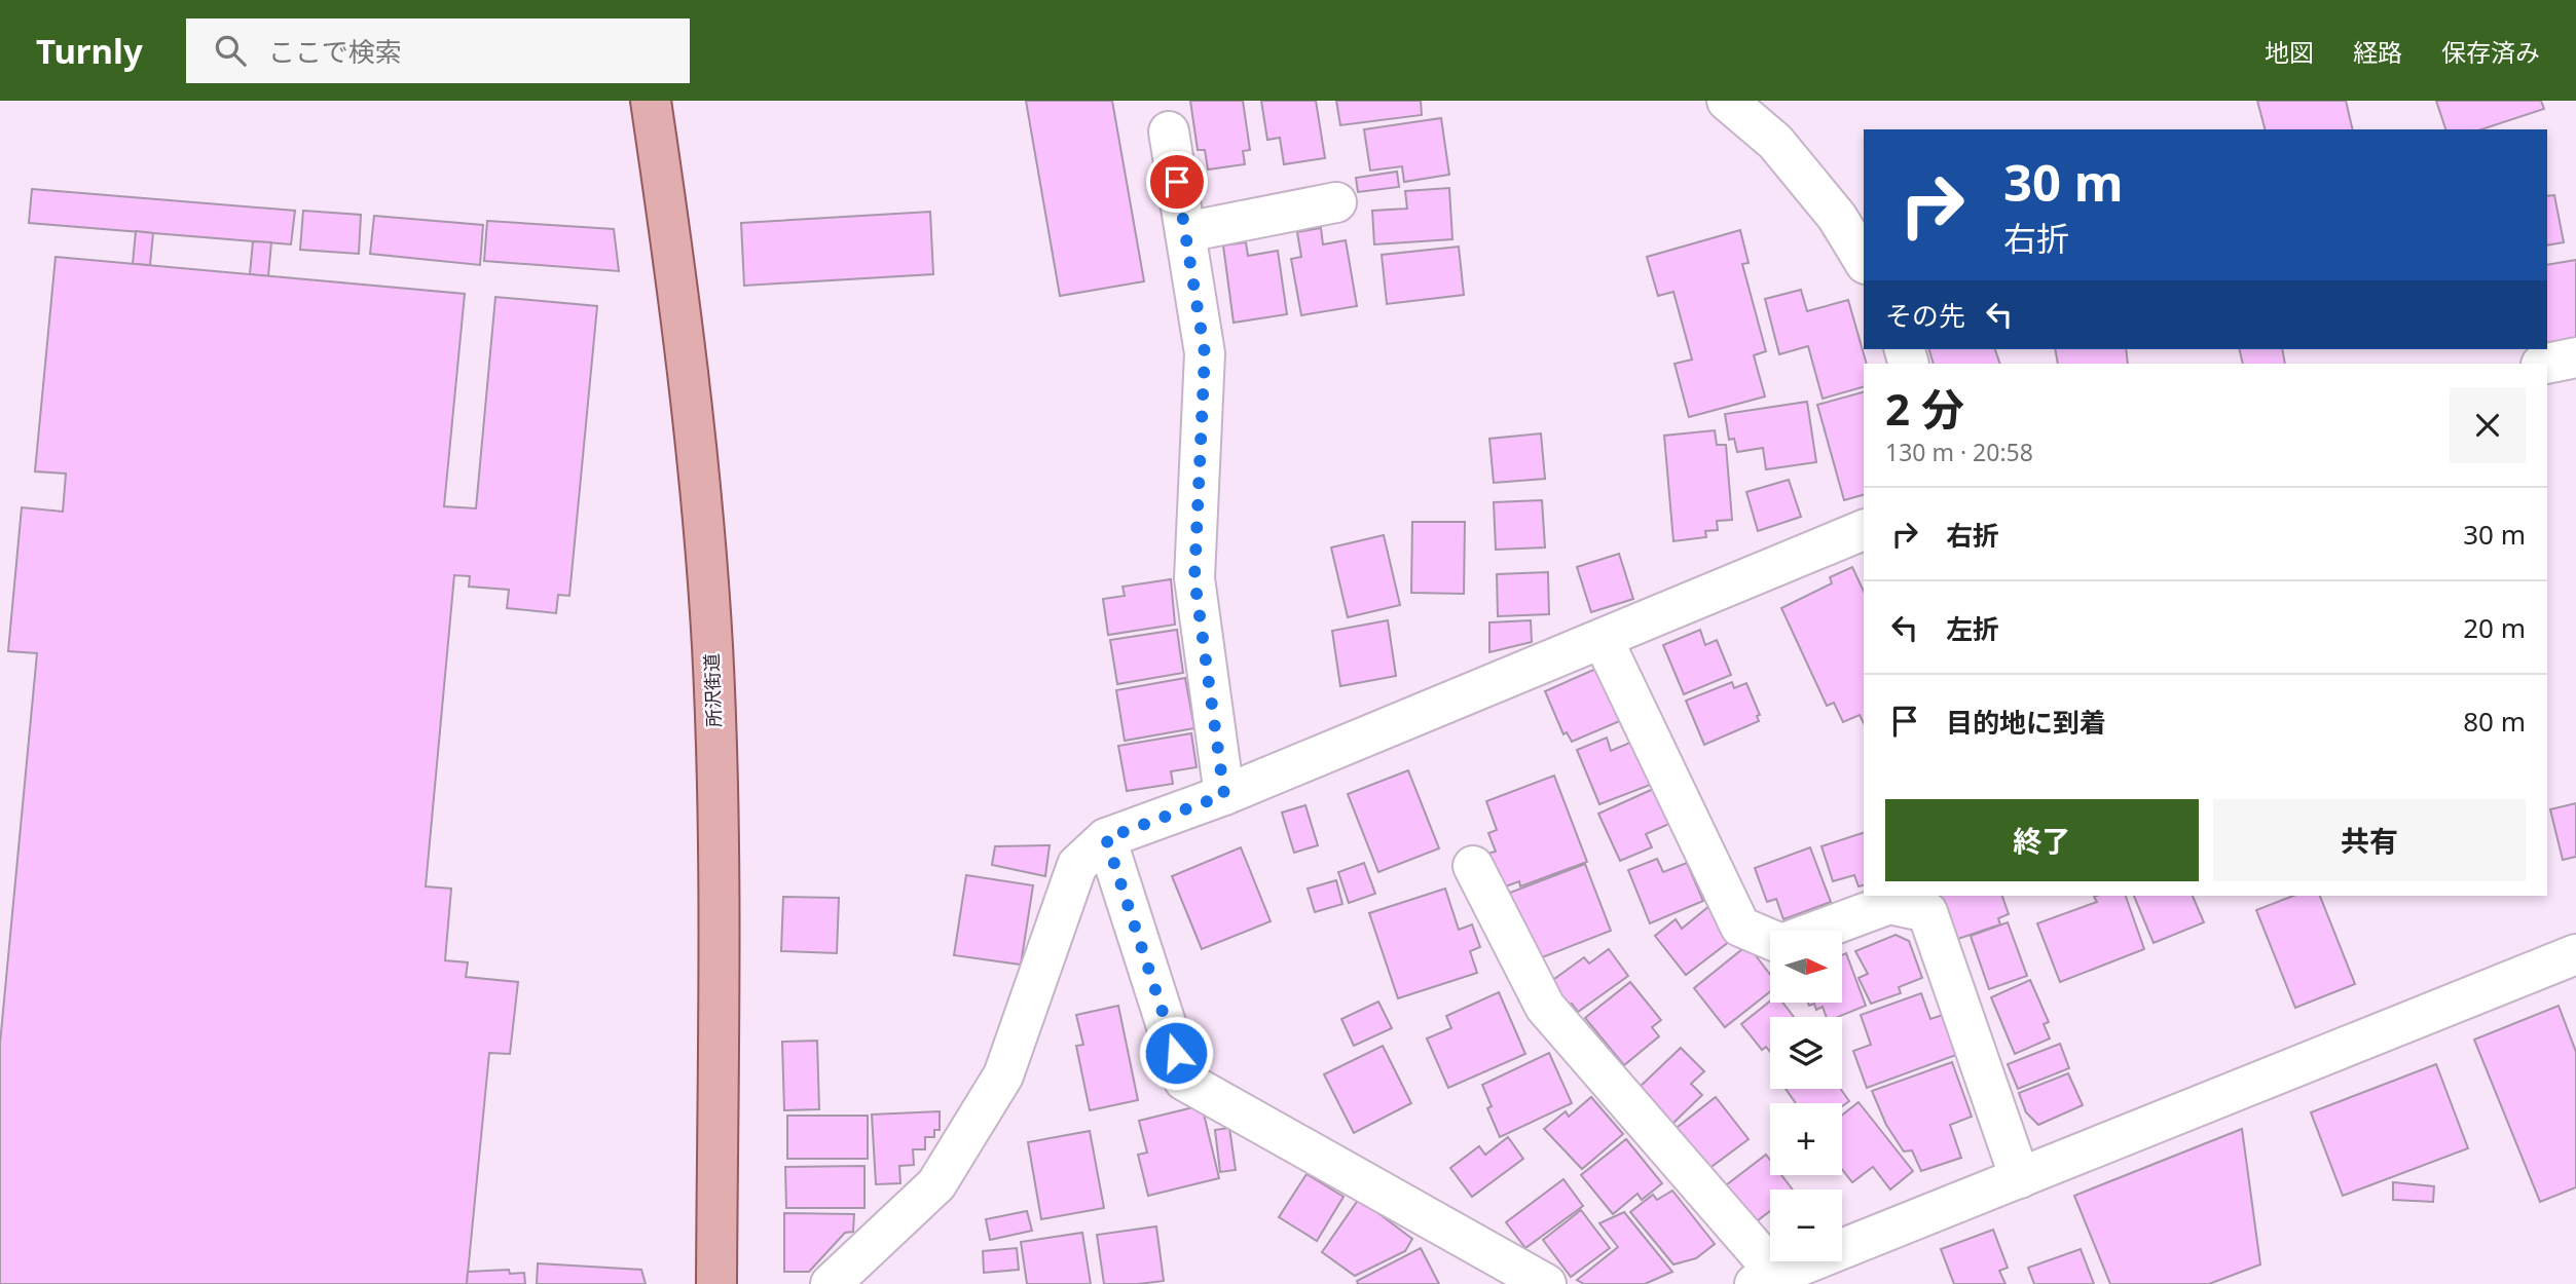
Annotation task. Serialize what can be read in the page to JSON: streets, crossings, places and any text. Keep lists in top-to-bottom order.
{
  "streets": {
    "main road": ["所沢街道"]
  },
  "north": "right",
  "page": {
    "header": "Turnly",
    "search": "ここで検索",
    "nav": ["地図", "経路", "保存済み"],
    "turn": ["30 m", "右折"],
    "then": "その先",
    "heading": ["2 分", "130 m · 20:58"],
    "list": [
      {
        "name": "右折",
        "value": "30 m"
      },
      {
        "name": "左折",
        "value": "20 m"
      },
      {
        "name": "目的地に到着",
        "value": "80 m"
      }
    ],
    "buttons": ["終了", "共有"],
    "map_buttons": ["+", "−"]
  }
}
